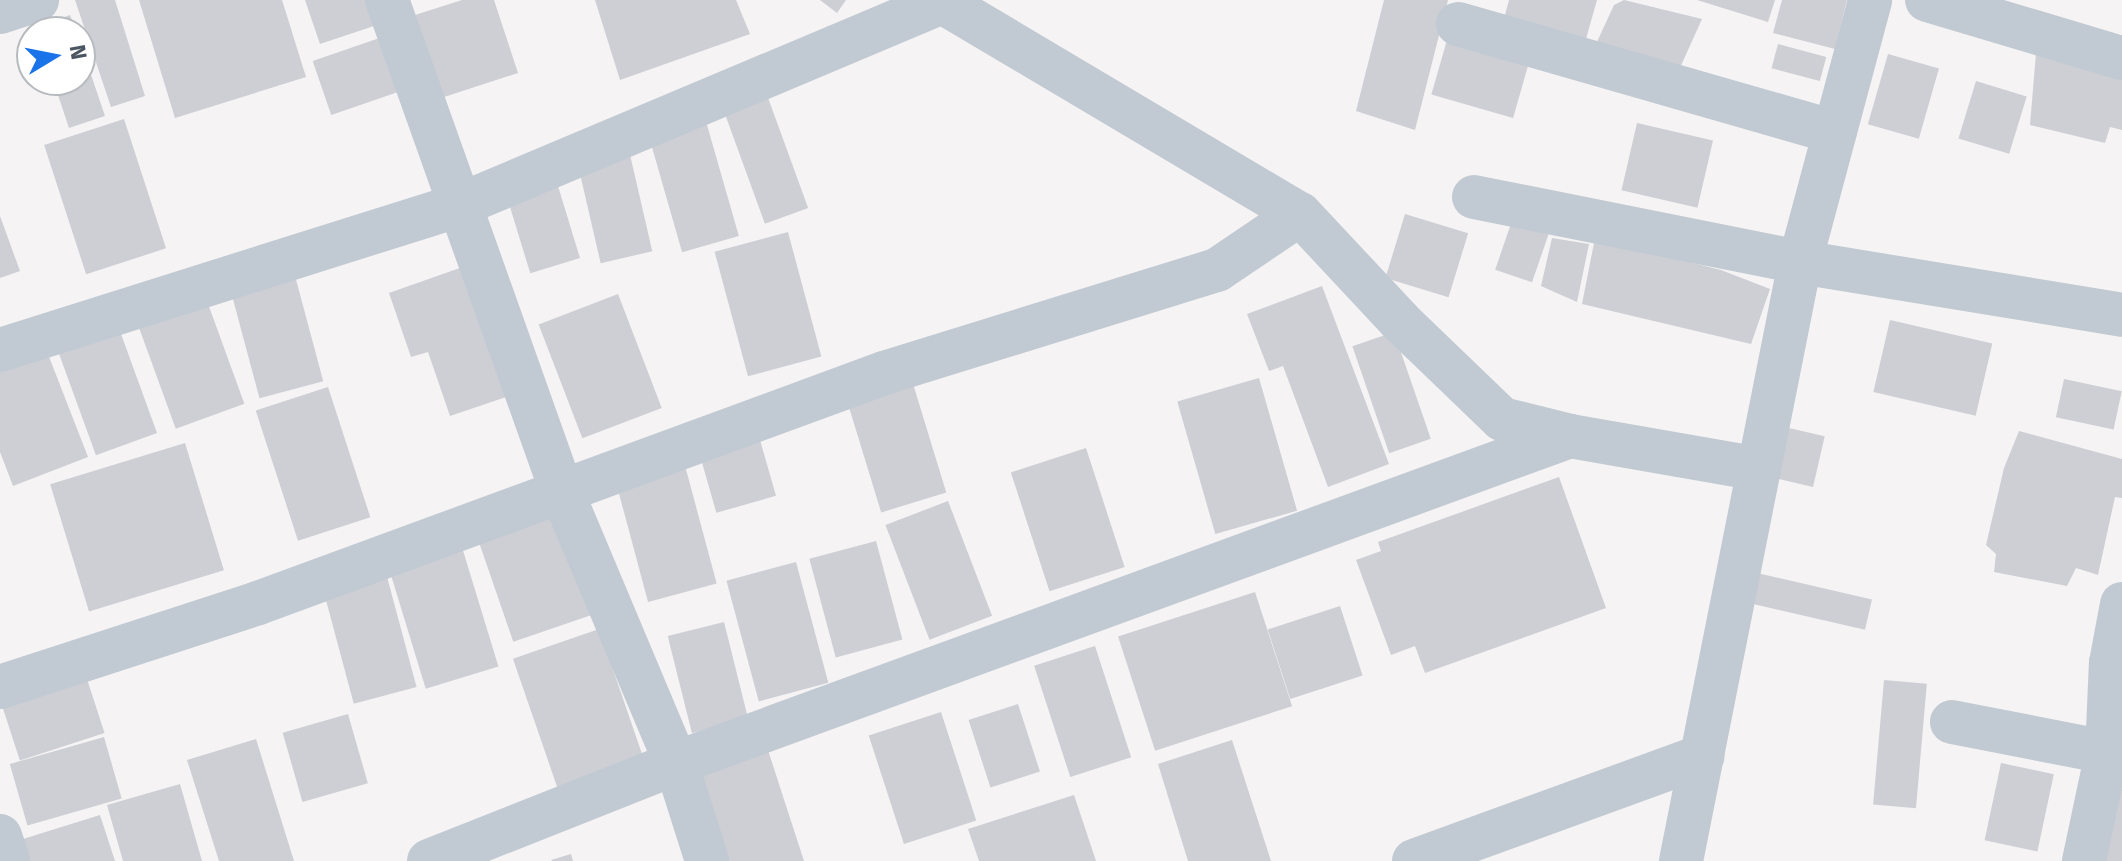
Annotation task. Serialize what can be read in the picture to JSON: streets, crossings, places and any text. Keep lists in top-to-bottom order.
{
  "north": "right"
}
